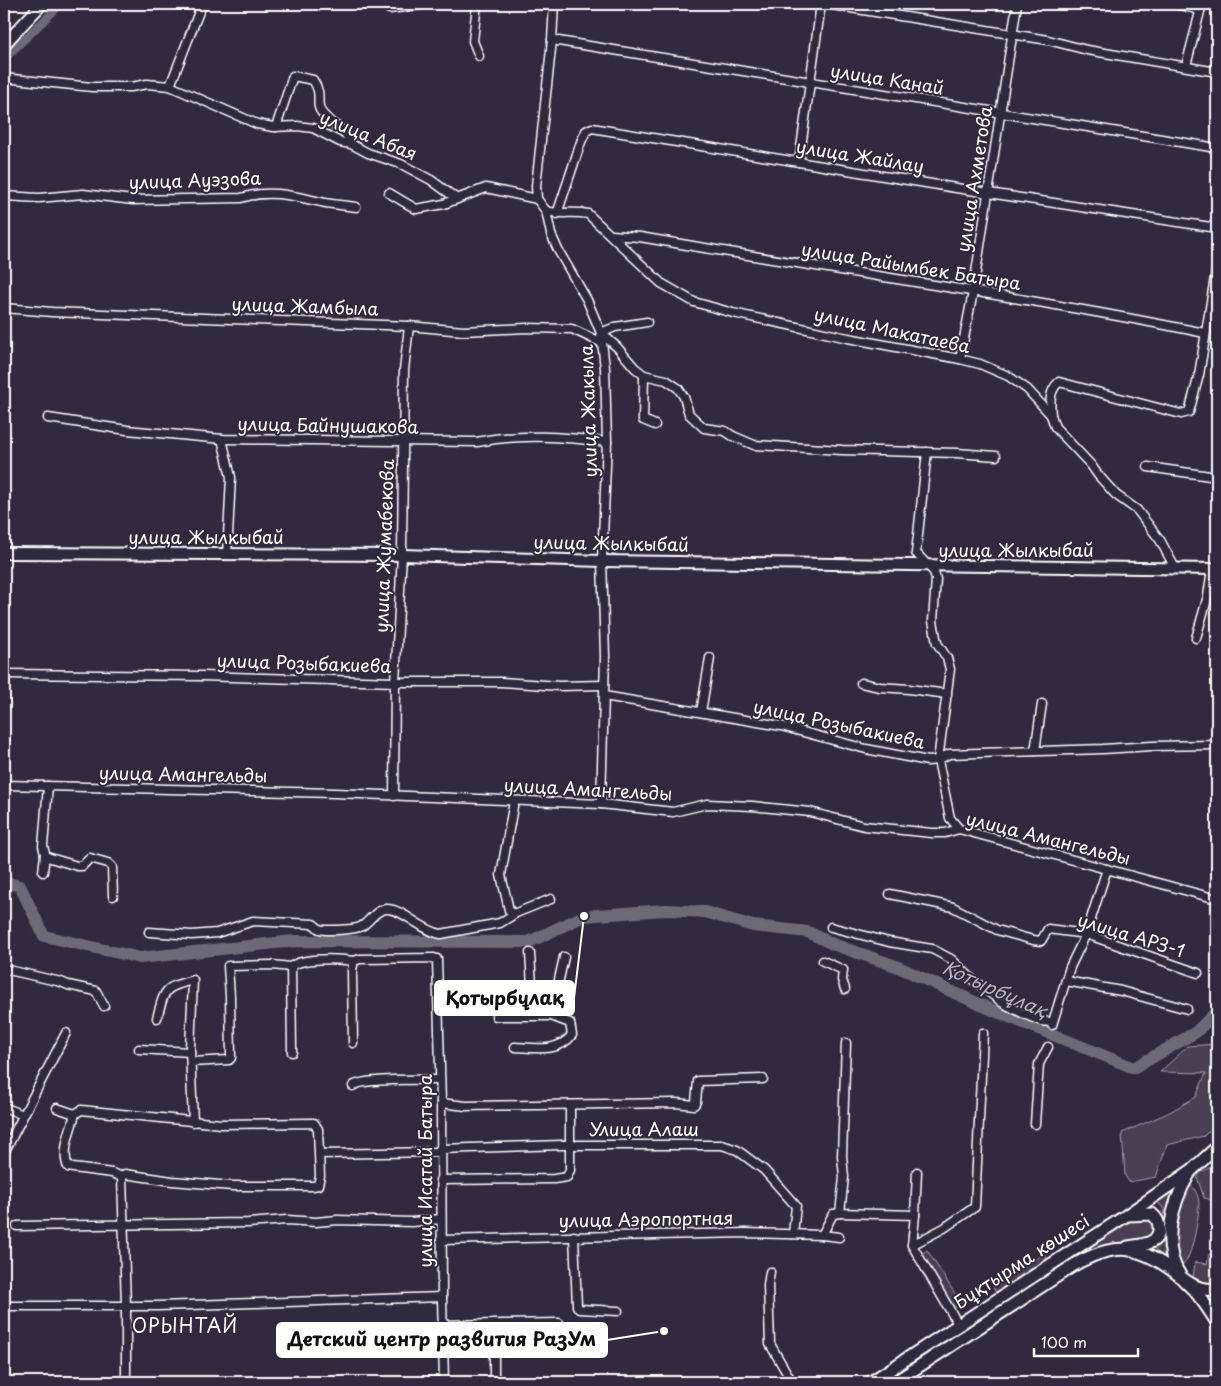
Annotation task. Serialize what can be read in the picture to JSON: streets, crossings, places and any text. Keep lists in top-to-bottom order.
{
  "streets": {
    "main road": ["Бұқтырма көшесі"],
    "street": [
      "улица Канай",
      "улица Абая",
      "улица Жайлау",
      "улица Ахметова",
      "улица Ауэзова",
      "улица Райымбек Батыра",
      "улица Жамбыла",
      "улица Макатаева",
      "улица Жакыла",
      "улица Байнушакова",
      "улица Жылкыбай",
      "улица Жумабекова",
      "улица Розыбакиева",
      "улица Амангельды",
      "улица АРЗ-1",
      "Улица Алаш",
      "улица Исатай Батыра",
      "улица Аэропортная"
    ]
  },
  "crossings": [
    ["улица Канай", "улица Ахметова"],
    ["улица Жайлау", "улица Ахметова"],
    ["улица Жайлау", "улица Макатаева"],
    ["улица Ахметова", "улица Райымбек Батыра"],
    ["улица Ахметова", "улица Макатаева"],
    ["улица Райымбек Батыра", "улица Макатаева"],
    ["улица Жамбыла", "улица Жакыла"],
    ["улица Жамбыла", "улица Жумабекова"],
    ["улица Макатаева", "улица Жакыла"],
    ["улица Макатаева", "улица Жылкыбай"],
    ["улица Жакыла", "улица Байнушакова"],
    ["улица Жакыла", "улица Жылкыбай"],
    ["улица Жакыла", "улица Розыбакиева"],
    ["улица Жакыла", "улица Амангельды"],
    ["улица Байнушакова", "улица Жумабекова"],
    ["улица Жылкыбай", "улица Жумабекова"],
    ["улица Жумабекова", "улица Розыбакиева"],
    ["улица Жумабекова", "улица Амангельды"],
    ["Улица Алаш", "улица Исатай Батыра"],
    ["Улица Алаш", "улица Аэропортная"],
    ["улица Исатай Батыра", "улица Аэропортная"]
  ],
  "districts": ["ОРЫНТАЙ"],
  "water": ["Қотырбұлақ"],
  "places": ["Қотырбұлақ", "Детский центр развития РазУм"],
  "scale_bar": "100 m"
}
